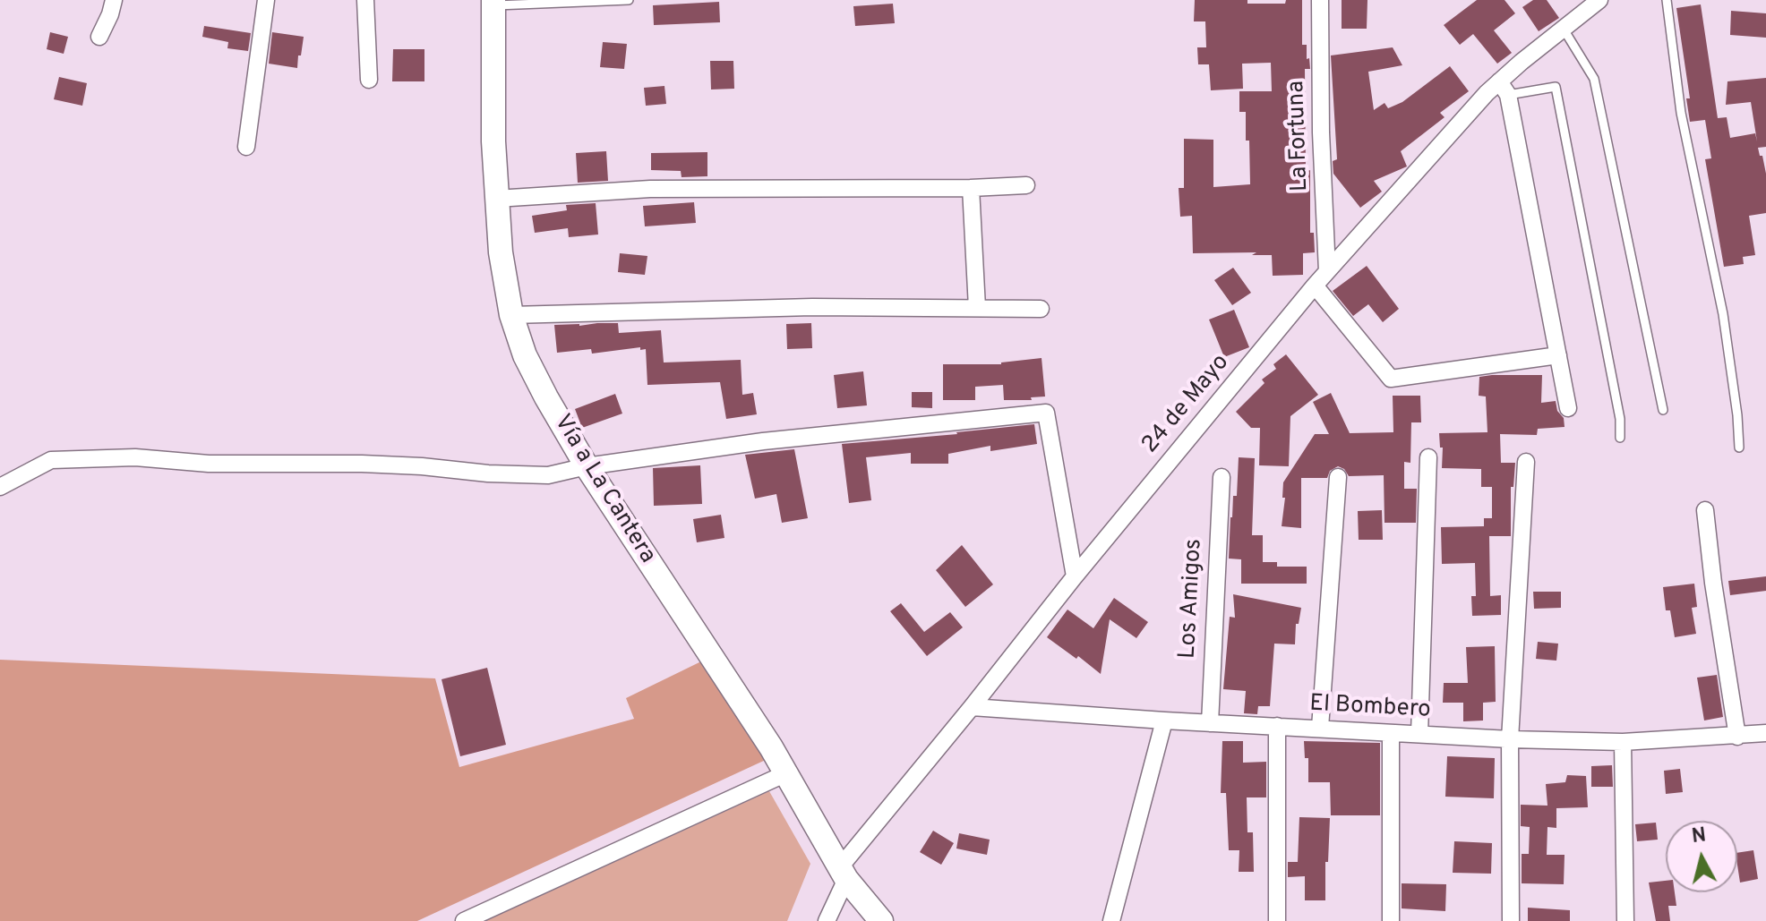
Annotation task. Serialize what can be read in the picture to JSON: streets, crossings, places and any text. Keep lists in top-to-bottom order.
{
  "streets": {
    "main road": ["Vía a La Cantera"],
    "street": [
      "La Fortuna",
      "24 de Mayo",
      "Los Amigos",
      "El Bombero"
    ]
  },
  "crossings": [
    ["La Fortuna", "24 de Mayo"],
    ["24 de Mayo", "Vía a La Cantera"],
    ["24 de Mayo", "El Bombero"],
    ["Los Amigos", "El Bombero"]
  ],
  "north": "top"
}
